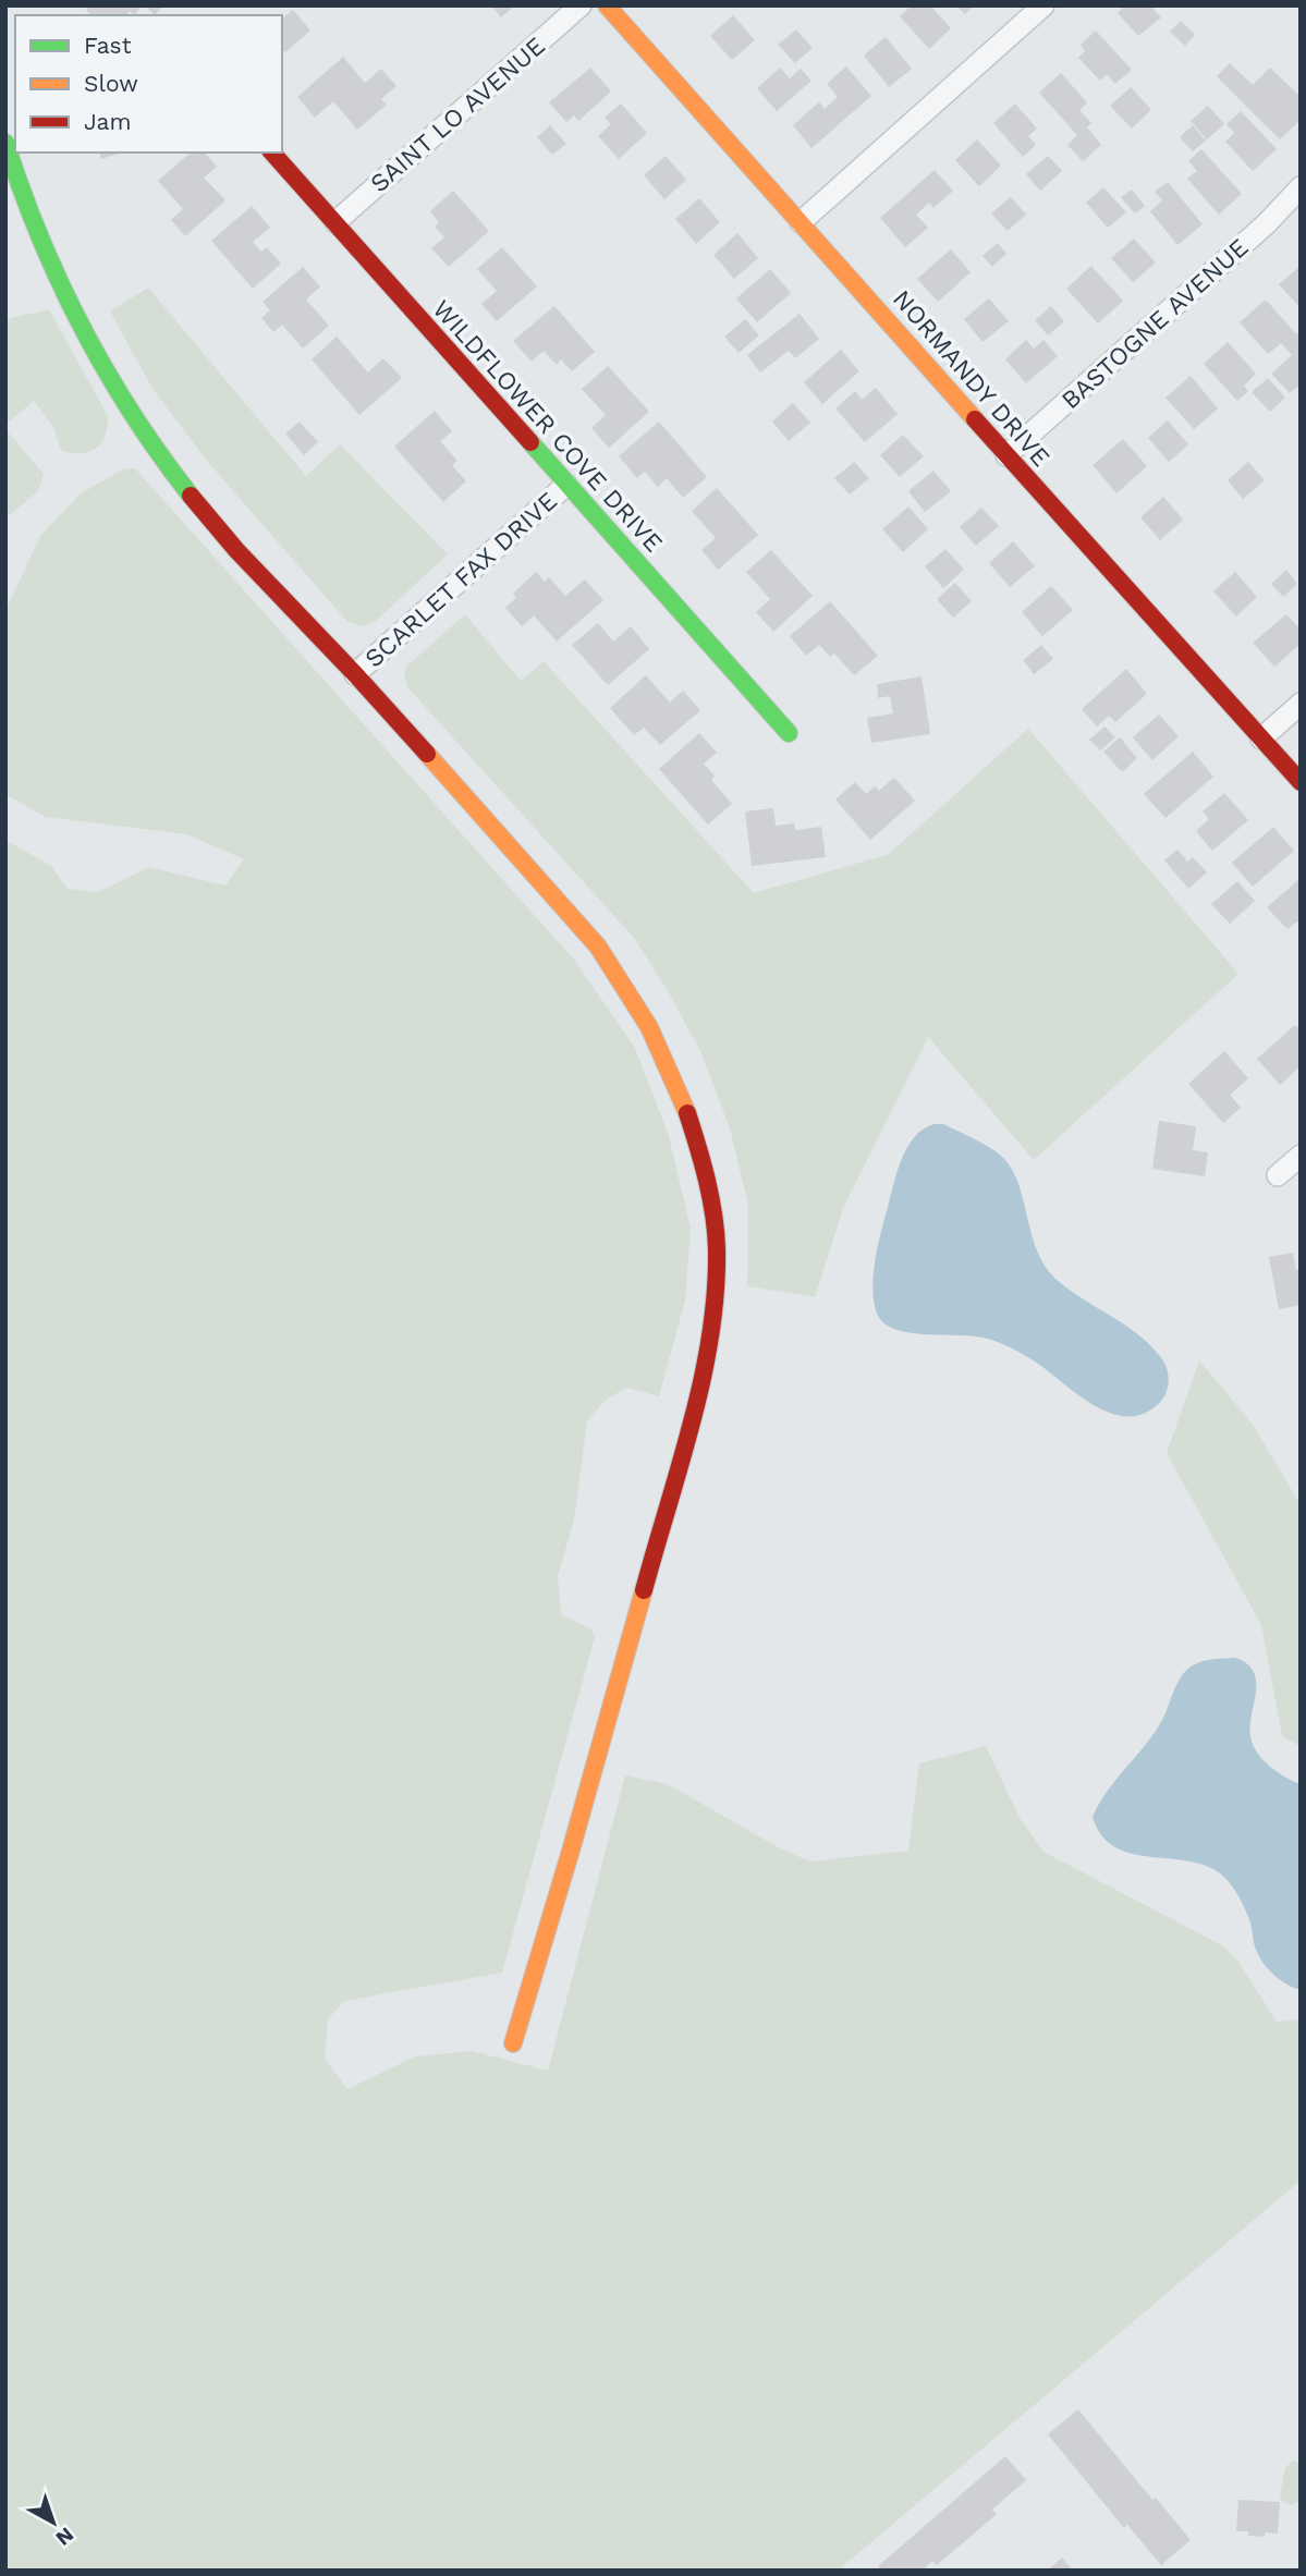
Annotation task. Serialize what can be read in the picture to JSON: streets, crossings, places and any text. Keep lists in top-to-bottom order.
{
  "streets": {
    "street": [
      "SAINT LO AVENUE",
      "BASTOGNE AVENUE",
      "NORMANDY DRIVE",
      "WILDFLOWER COVE DRIVE",
      "SCARLET FAX DRIVE"
    ]
  },
  "crossings": [
    ["SAINT LO AVENUE", "WILDFLOWER COVE DRIVE"],
    ["BASTOGNE AVENUE", "NORMANDY DRIVE"],
    ["WILDFLOWER COVE DRIVE", "SCARLET FAX DRIVE"]
  ],
  "legend": ["Fast", "Slow", "Jam"],
  "north": "bottom right"
}
